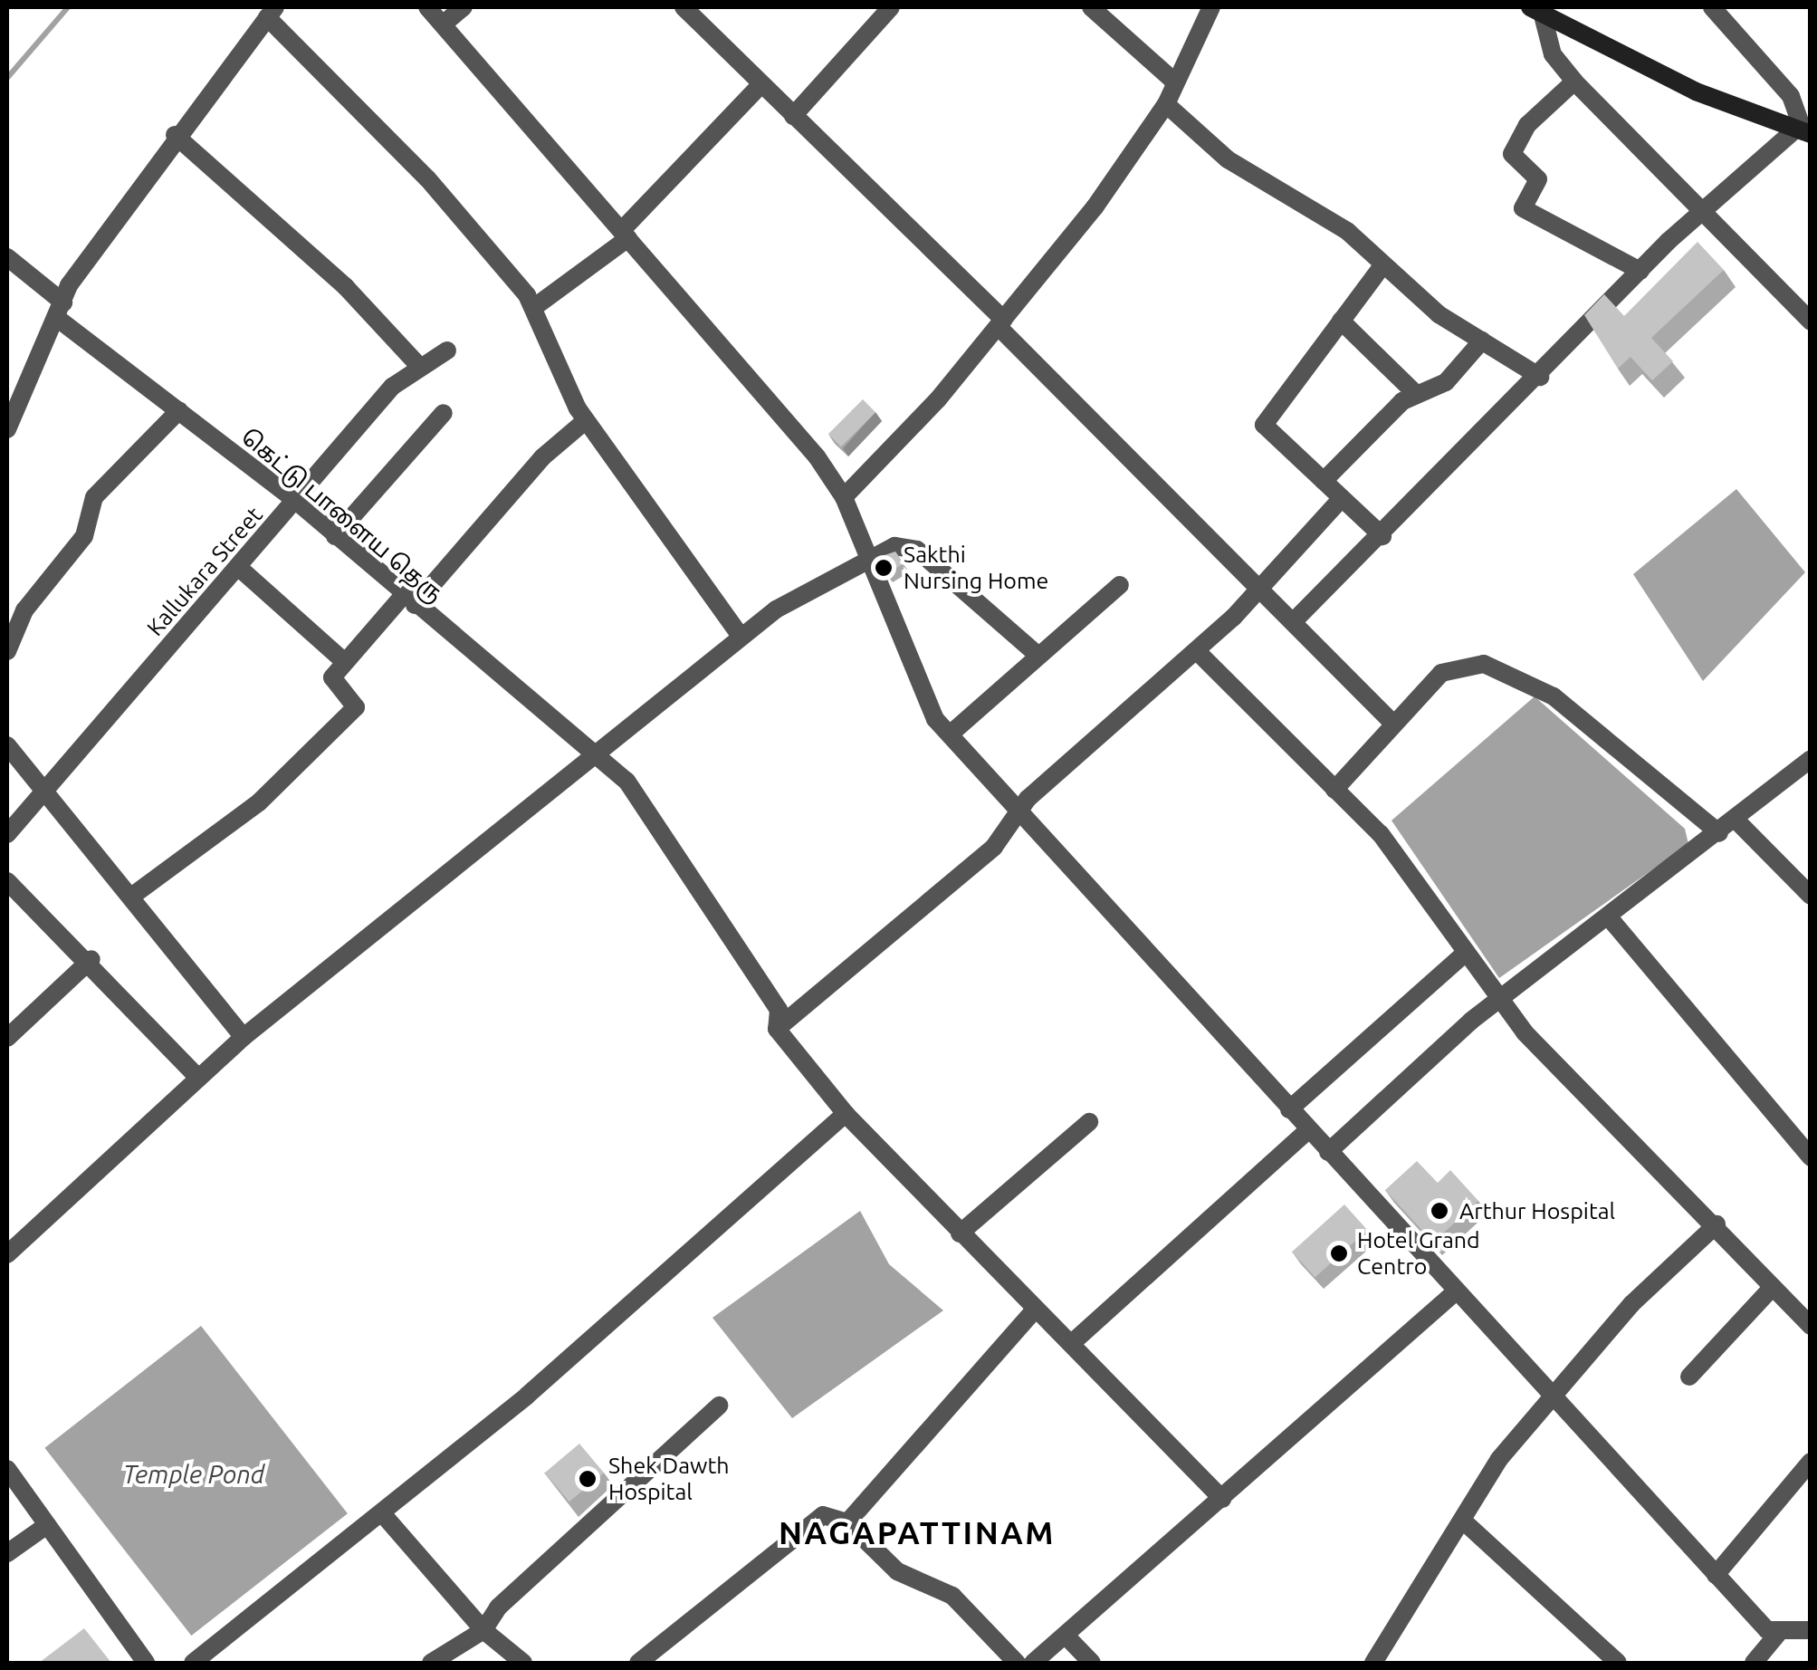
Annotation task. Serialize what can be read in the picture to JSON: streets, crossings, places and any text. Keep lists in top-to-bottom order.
{
  "streets": {
    "street": ["கெட்டு பாளைய தெரு", "Kallukara Street"]
  },
  "crossings": [
    ["கெட்டு பாளைய தெரு", "Kallukara Street"]
  ],
  "districts": ["NAGAPATTINAM"],
  "water": ["Temple Pond"],
  "places": [
    "Sakthi Nursing Home",
    "Arthur Hospital",
    "Hotel Grand Centro",
    "Shek Dawth Hospital"
  ]
}
